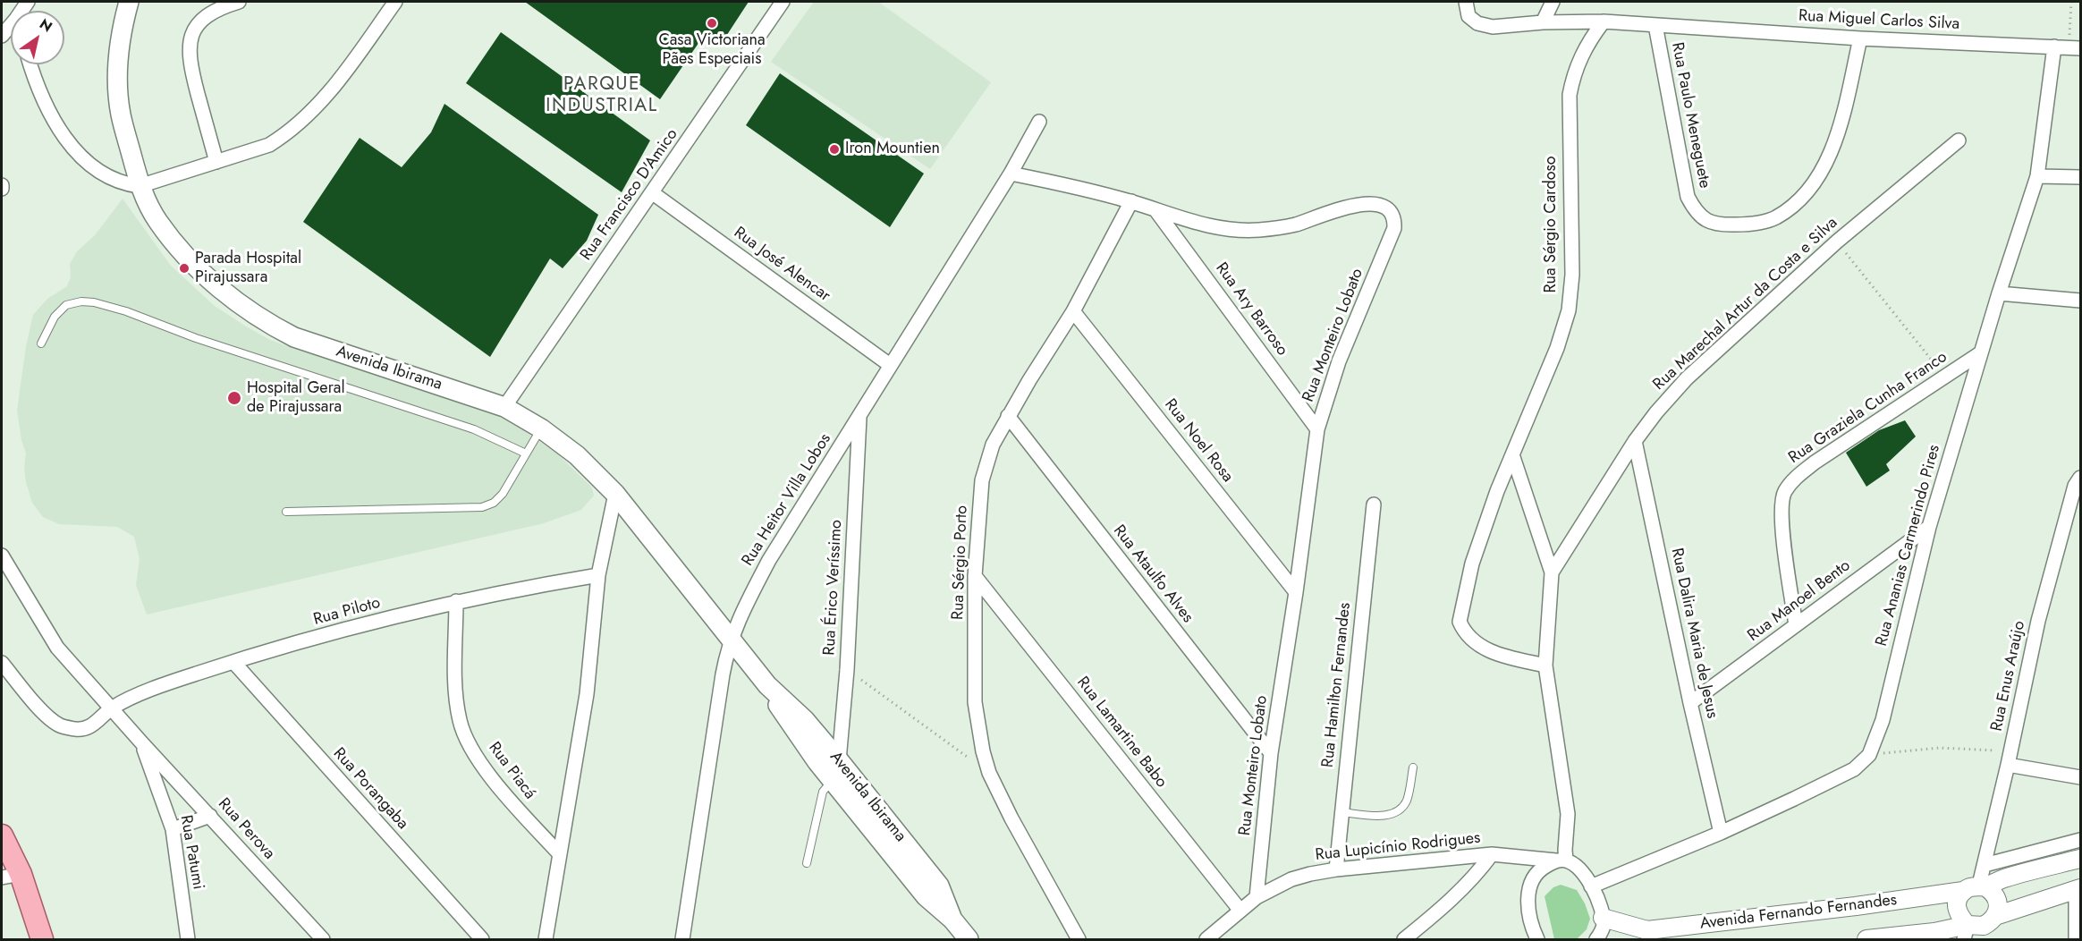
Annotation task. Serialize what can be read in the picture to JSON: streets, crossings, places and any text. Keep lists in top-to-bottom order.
{
  "streets": {
    "main road": ["Avenida Ibirama"],
    "street": [
      "Rua Miguel Carlos Silva",
      "Rua Paulo Meneguete",
      "Rua Francisco D'Amico",
      "Rua Sérgio Cardoso",
      "Rua José Alencar",
      "Rua Marechal Artur da Costa e Silva",
      "Rua Ary Barroso",
      "Rua Monteiro Lobato",
      "Rua Graziela Cunha Franco",
      "Rua Noel Rosa",
      "Rua Heitor Villa Lobos",
      "Rua Ananias Carmerindo Pires",
      "Rua Sérgio Porto",
      "Rua Ataulfo Alves",
      "Rua Érico Veríssimo",
      "Rua Manoel Bento",
      "Rua Piloto",
      "Rua Dalira Maria de Jesus",
      "Rua Enus Araújo",
      "Rua Hamilton Fernandes",
      "Rua Lamartine Babo",
      "Rua Piacá",
      "Rua Porangaba",
      "Rua Perova",
      "Rua Lupicínio Rodrigues",
      "Rua Patumi",
      "Avenida Fernando Fernandes"
    ]
  },
  "crossings": [
    ["Rua Miguel Carlos Silva", "Rua Paulo Meneguete"],
    ["Rua Miguel Carlos Silva", "Rua Sérgio Cardoso"],
    ["Rua Miguel Carlos Silva", "Rua Ananias Carmerindo Pires"],
    ["Rua Francisco D'Amico", "Rua José Alencar"],
    ["Rua Francisco D'Amico", "Avenida Ibirama"],
    ["Rua Sérgio Cardoso", "Rua Marechal Artur da Costa e Silva"],
    ["Rua José Alencar", "Rua Heitor Villa Lobos"],
    ["Rua Marechal Artur da Costa e Silva", "Rua Dalira Maria de Jesus"],
    ["Rua Marechal Artur da Costa e Silva", "Rua Lupicínio Rodrigues"],
    ["Rua Ary Barroso", "Rua Monteiro Lobato"],
    ["Rua Monteiro Lobato", "Rua Noel Rosa"],
    ["Rua Monteiro Lobato", "Rua Heitor Villa Lobos"],
    ["Rua Monteiro Lobato", "Rua Sérgio Porto"],
    ["Rua Monteiro Lobato", "Rua Ataulfo Alves"],
    ["Rua Monteiro Lobato", "Rua Lupicínio Rodrigues"],
    ["Avenida Ibirama", "Rua Heitor Villa Lobos"],
    ["Avenida Ibirama", "Rua Érico Veríssimo"],
    ["Rua Graziela Cunha Franco", "Rua Ananias Carmerindo Pires"],
    ["Rua Graziela Cunha Franco", "Rua Manoel Bento"],
    ["Rua Noel Rosa", "Rua Sérgio Porto"],
    ["Rua Heitor Villa Lobos", "Rua Érico Veríssimo"],
    ["Rua Ananias Carmerindo Pires", "Rua Manoel Bento"],
    ["Rua Ananias Carmerindo Pires", "Rua Dalira Maria de Jesus"],
    ["Rua Sérgio Porto", "Rua Ataulfo Alves"],
    ["Rua Sérgio Porto", "Rua Lamartine Babo"],
    ["Rua Manoel Bento", "Rua Dalira Maria de Jesus"],
    ["Rua Piloto", "Rua Piacá"],
    ["Rua Piloto", "Rua Porangaba"],
    ["Rua Piloto", "Rua Perova"],
    ["Rua Enus Araújo", "Avenida Fernando Fernandes"],
    ["Rua Hamilton Fernandes", "Rua Lupicínio Rodrigues"],
    ["Rua Lamartine Babo", "Rua Lupicínio Rodrigues"],
    ["Rua Perova", "Rua Patumi"]
  ],
  "districts": ["PARQUE INDUSTRIAL"],
  "places": [
    "Casa Victoriana Pães Especiais",
    "Iron Mountien",
    "Parada Hospital Pirajussara",
    "Hospital Geral de Pirajussara"
  ],
  "north": "top right"
}
